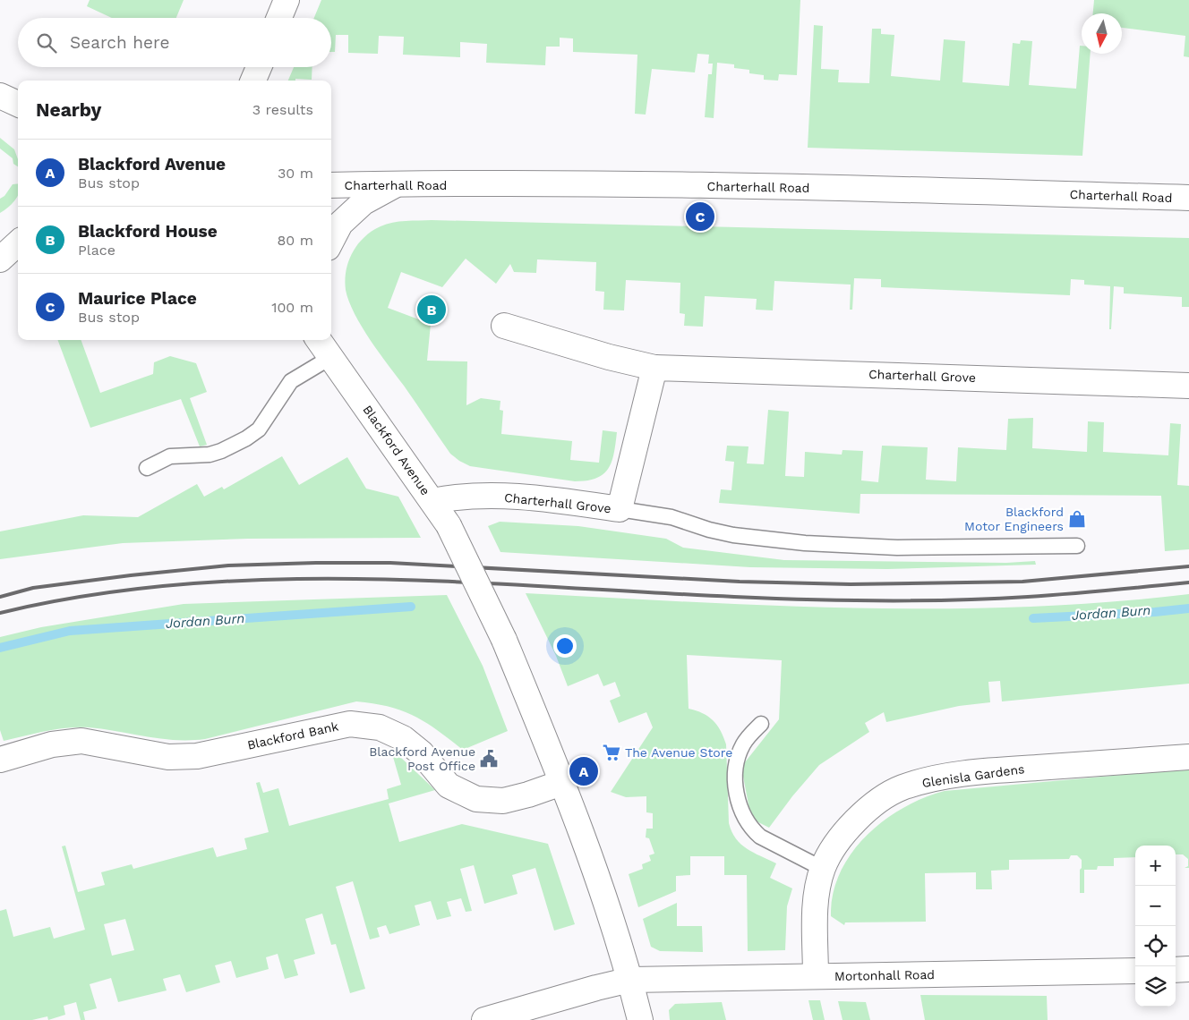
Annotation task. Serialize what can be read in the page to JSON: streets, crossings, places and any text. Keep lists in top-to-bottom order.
{
  "streets": {
    "street": [
      "Charterhall Road",
      "Charterhall Grove",
      "Blackford Avenue",
      "Blackford Bank",
      "Glenisla Gardens",
      "Mortonhall Road"
    ]
  },
  "crossings": [
    ["Charterhall Grove", "Blackford Avenue"],
    ["Blackford Avenue", "Blackford Bank"],
    ["Blackford Avenue", "Mortonhall Road"],
    ["Glenisla Gardens", "Mortonhall Road"]
  ],
  "water": ["Jordan Burn"],
  "places": {
    "shop": ["Blackford Motor Engineers"],
    "supermarket": ["The Avenue Store"],
    "public building": ["Blackford Avenue Post Office"]
  },
  "north": "bottom",
  "page": {
    "search": "Search here",
    "heading": ["Nearby", "3 results"],
    "list": [
      {
        "mark": "A",
        "name": "Blackford Avenue",
        "note": "Bus stop",
        "value": "30 m"
      },
      {
        "mark": "B",
        "name": "Blackford House",
        "note": "Place",
        "value": "80 m"
      },
      {
        "mark": "C",
        "name": "Maurice Place",
        "note": "Bus stop",
        "value": "100 m"
      }
    ],
    "pins": ["C", "B", "A"],
    "map_buttons": ["+", "−"]
  }
}
